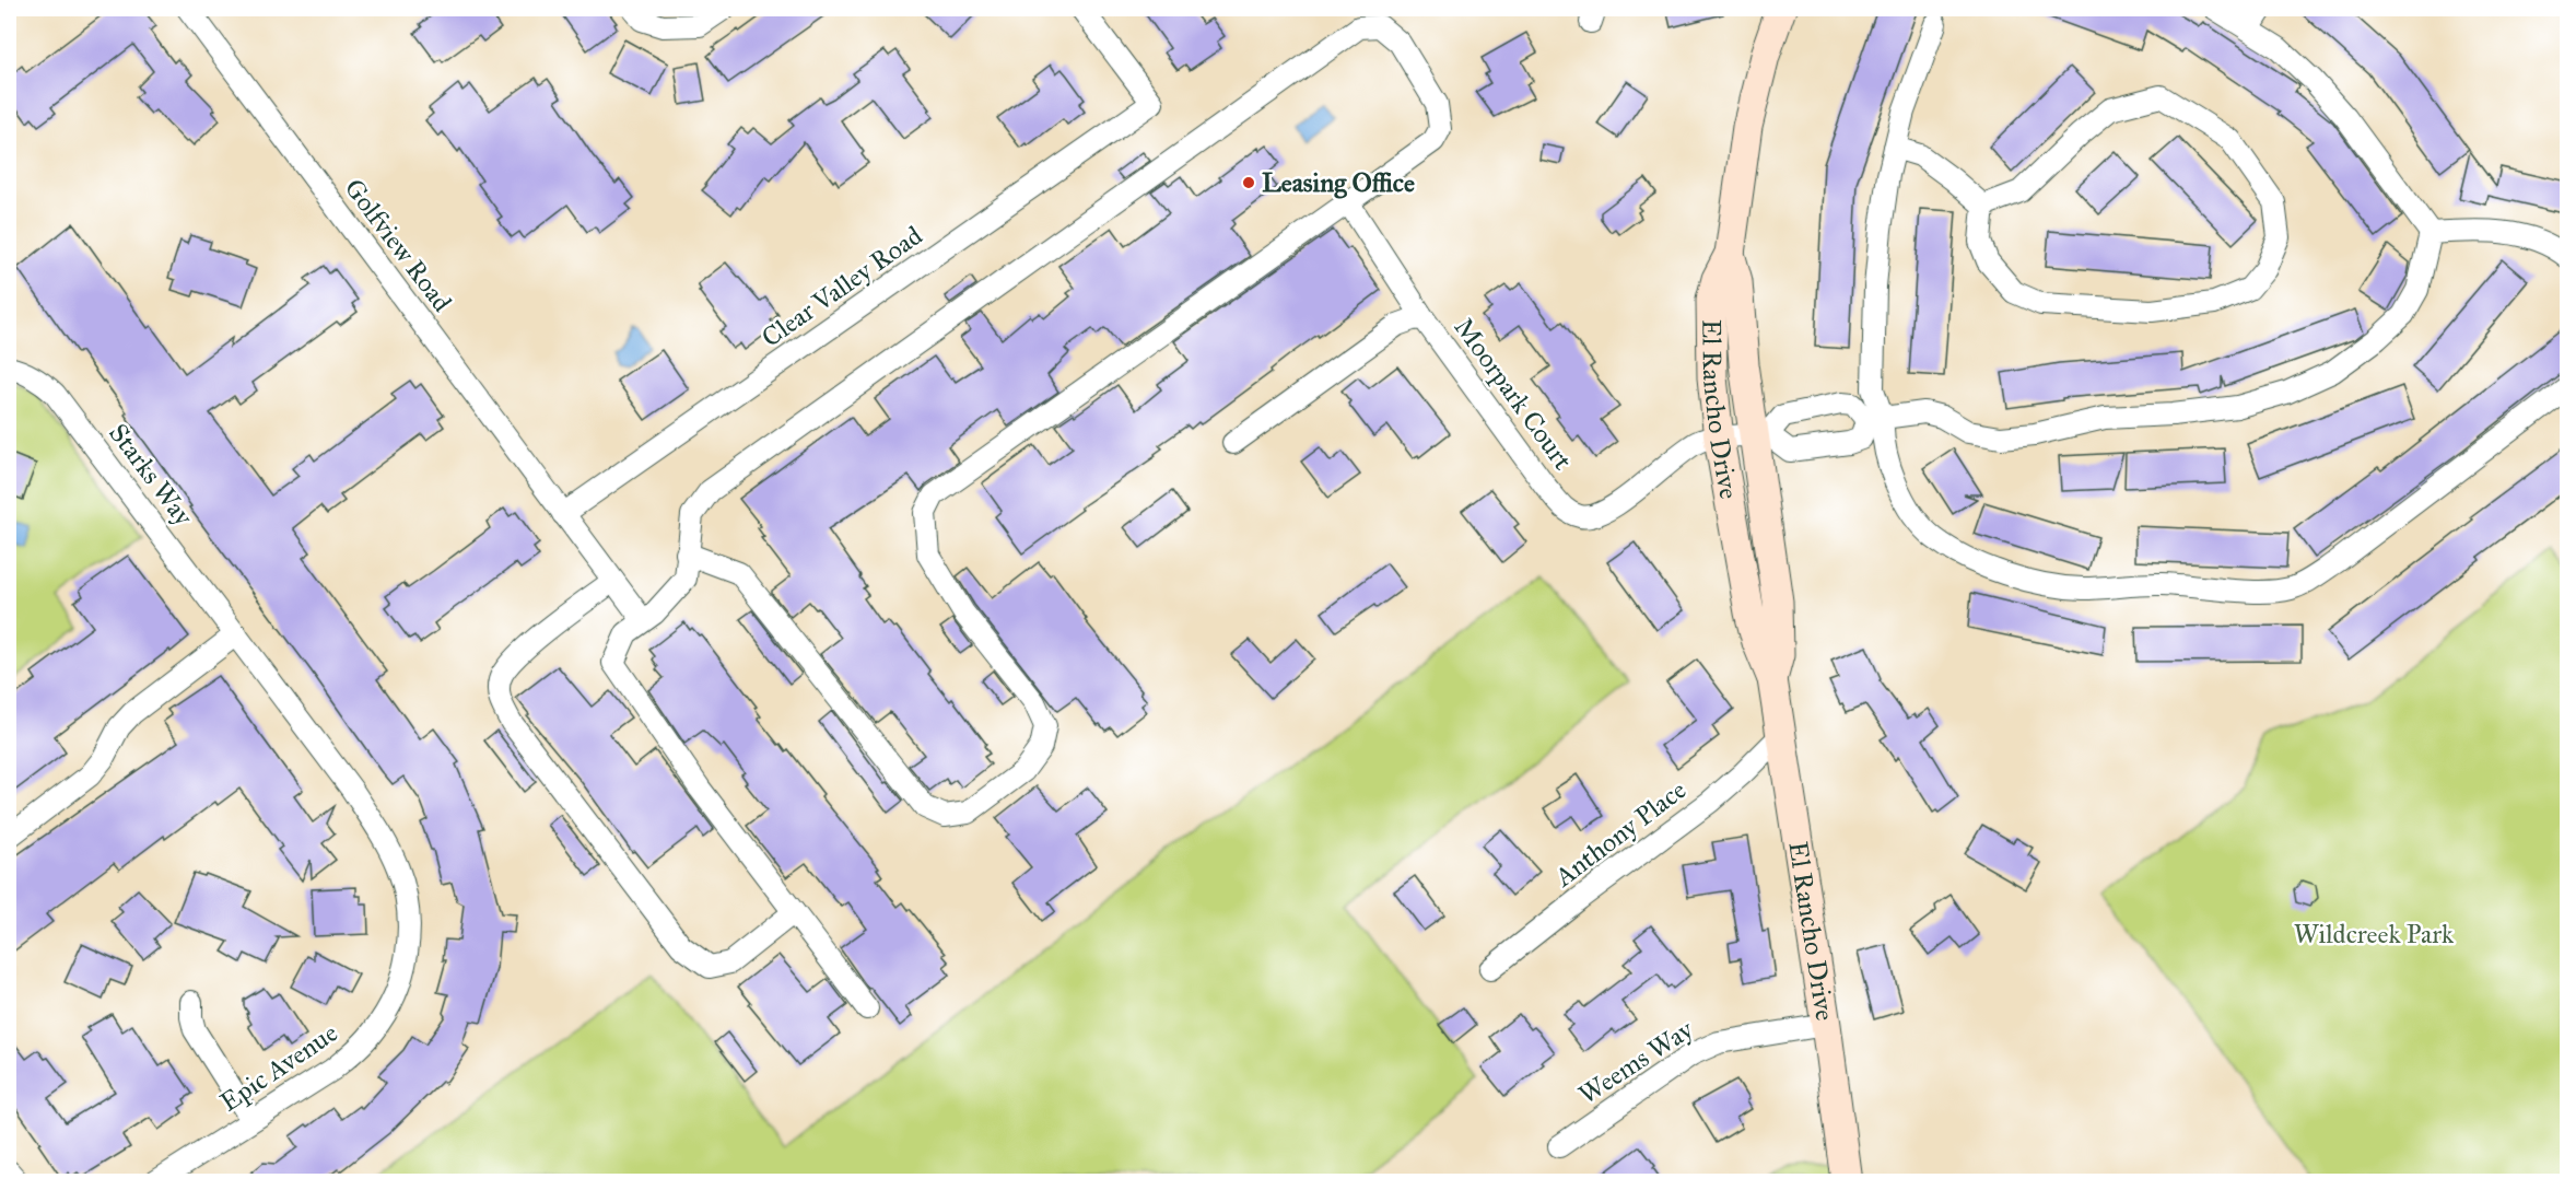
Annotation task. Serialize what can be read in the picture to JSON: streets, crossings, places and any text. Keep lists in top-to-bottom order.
{
  "streets": {
    "main road": ["El Rancho Drive"],
    "street": [
      "Golfview Road",
      "Clear Valley Road",
      "Moorpark Court",
      "Starks Way",
      "Anthony Place",
      "Weems Way",
      "Epic Avenue"
    ]
  },
  "crossings": [
    ["Golfview Road", "Clear Valley Road"],
    ["Moorpark Court", "El Rancho Drive"],
    ["El Rancho Drive", "Anthony Place"],
    ["El Rancho Drive", "Weems Way"],
    ["Starks Way", "Epic Avenue"]
  ],
  "parks": ["Wildcreek Park"],
  "places": ["Leasing Office"]
}
